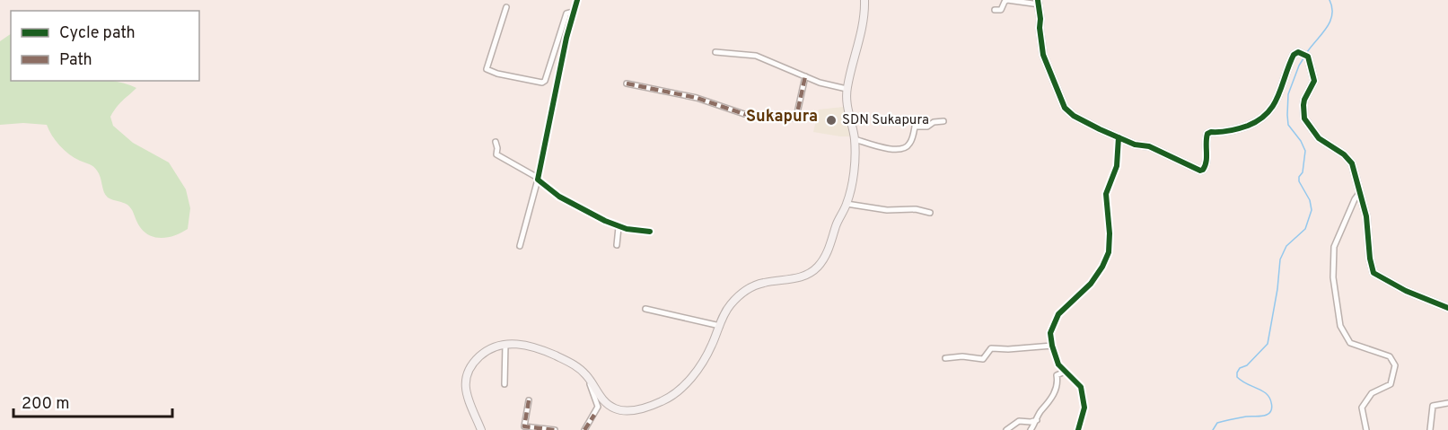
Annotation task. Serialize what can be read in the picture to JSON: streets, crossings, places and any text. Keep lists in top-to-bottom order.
{
  "districts": ["Sukapura"],
  "places": ["SDN Sukapura"],
  "legend": ["Cycle path", "Path"],
  "scale_bar": "200 m"
}
